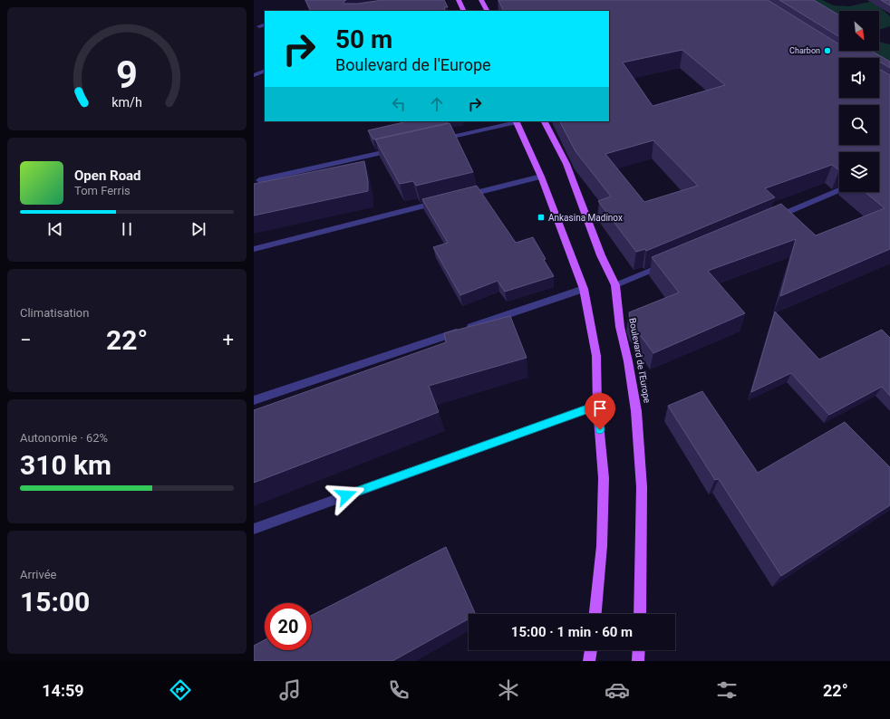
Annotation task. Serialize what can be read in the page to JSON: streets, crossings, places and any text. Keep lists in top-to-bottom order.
{
  "streets": {
    "main road": ["Boulevard de l'Europe"]
  },
  "places": {
    "other": ["Charbon"],
    "transit": ["Ankasina Madinox"]
  },
  "north": "bottom right",
  "page": {
    "turn": ["50 m", "Boulevard de l'Europe"],
    "song": ["Open Road", "Tom Ferris"],
    "tile": [
      "Climatisation",
      ["Autonomie · 62%", "310 km"],
      ["Arrivée", "15:00"]
    ],
    "heat": ["−", "22°", "+"],
    "limit": "20",
    "trip": "15:00 · 1 min · 60 m",
    "tabs": ["14:59", "22°"],
    "gauge": ["9", "km/h"]
  }
}
